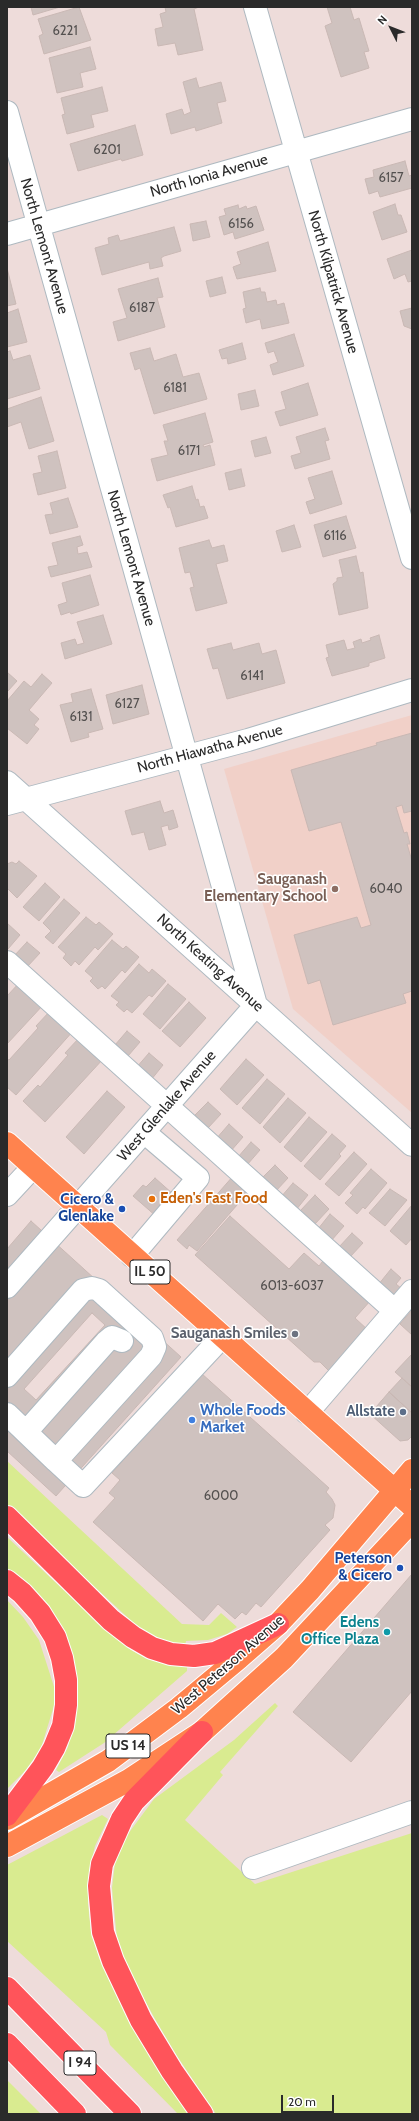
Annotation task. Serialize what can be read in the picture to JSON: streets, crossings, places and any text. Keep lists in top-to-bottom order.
{
  "streets": {
    "highway": ["I 94"],
    "main road": ["IL 50", "West Peterson Avenue", "US 14"],
    "street": [
      "North Ionia Avenue",
      "North Lemont Avenue",
      "North Kilpatrick Avenue",
      "North Hiawatha Avenue",
      "North Keating Avenue",
      "West Glenlake Avenue"
    ]
  },
  "crossings": [
    ["North Ionia Avenue", "North Lemont Avenue"],
    ["North Ionia Avenue", "North Kilpatrick Avenue"],
    ["North Lemont Avenue", "North Hiawatha Avenue"],
    ["North Lemont Avenue", "North Keating Avenue"],
    ["North Lemont Avenue", "West Glenlake Avenue"],
    ["North Hiawatha Avenue", "North Keating Avenue"],
    ["North Keating Avenue", "West Glenlake Avenue"],
    ["West Glenlake Avenue", "IL 50"],
    ["IL 50", "West Peterson Avenue"]
  ],
  "places": [
    "Sauganash Elementary School",
    "Eden's Fast Food",
    "Cicero & Glenlake",
    "Sauganash Smiles",
    "Allstate",
    "Whole Foods Market",
    "Peterson & Cicero",
    "Edens Office Plaza"
  ],
  "house_numbers": [
    "6221",
    "6201",
    "6157",
    "6156",
    "6187",
    "6181",
    "6171",
    "6116",
    "6141",
    "6127",
    "6131",
    "6040",
    "6013-6037",
    "6000"
  ],
  "scale_bar": "20 m",
  "north": "top left"
}
